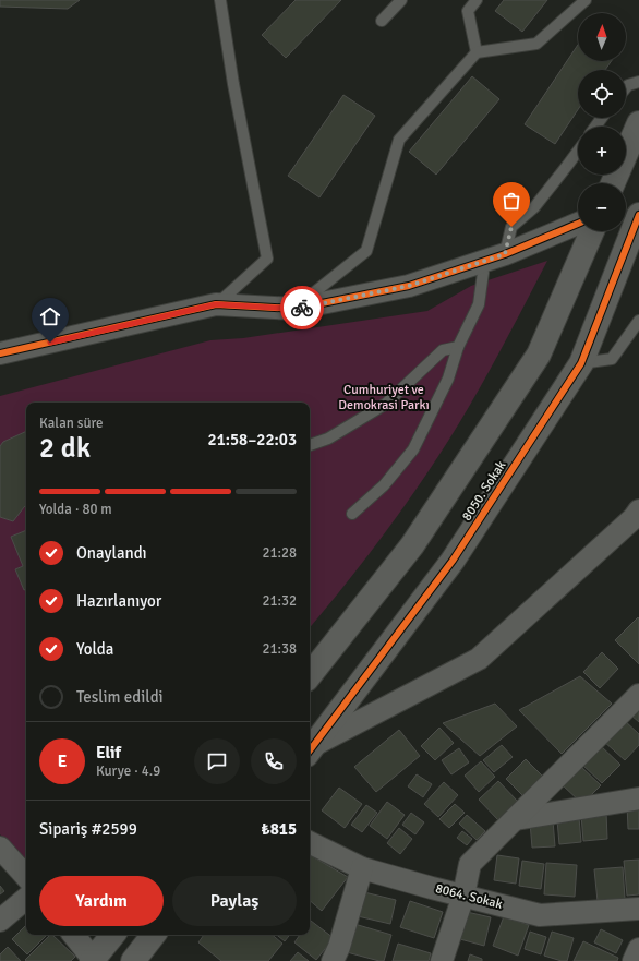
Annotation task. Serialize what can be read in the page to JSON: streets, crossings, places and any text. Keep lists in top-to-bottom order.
{
  "streets": {
    "street": ["8050. Sokak", "8064. Sokak"]
  },
  "parks": ["Cumhuriyet ve Demokrasi Parkı"],
  "north": "top",
  "page": {
    "map_buttons": ["+", "−"],
    "heading": ["2 dk", "Kalan süre", "21:58–22:03"],
    "panel": [
      "Elif",
      "Kurye · 4.9",
      "Sipariş #2599",
      "₺815"
    ],
    "bar": "Yolda · 80 m",
    "list": [
      ["Onaylandı", "21:28"],
      ["Hazırlanıyor", "21:32"],
      ["Yolda", "21:38"],
      "Teslim edildi"
    ],
    "round": "E",
    "buttons": ["Yardım", "Paylaş"]
  }
}
